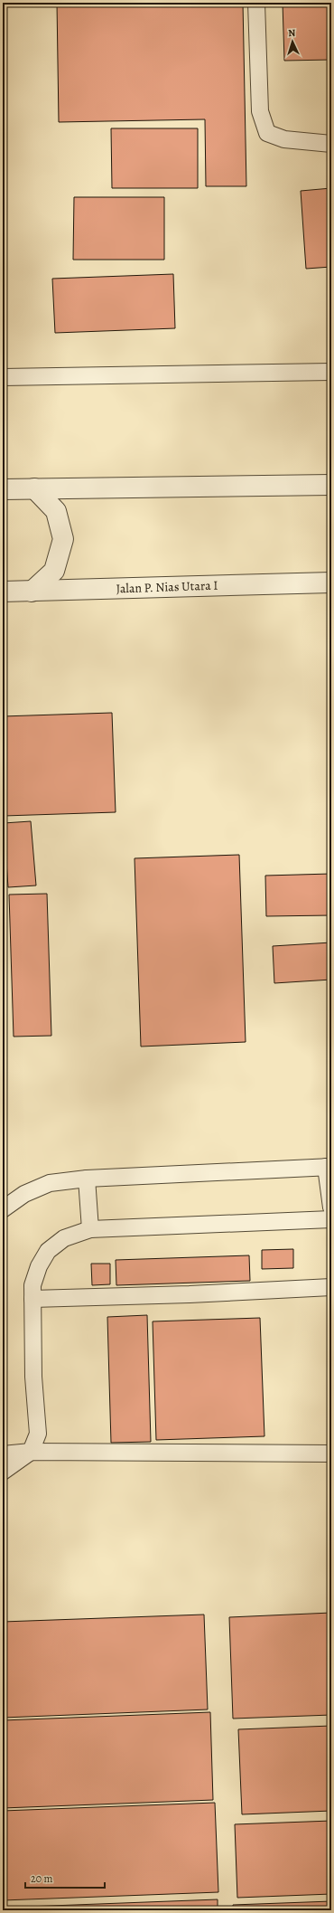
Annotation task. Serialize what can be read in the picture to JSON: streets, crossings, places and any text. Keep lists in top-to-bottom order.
{
  "streets": {
    "street": ["Jalan P. Nias Utara I"]
  },
  "scale_bar": "20 m",
  "north": "top"
}
